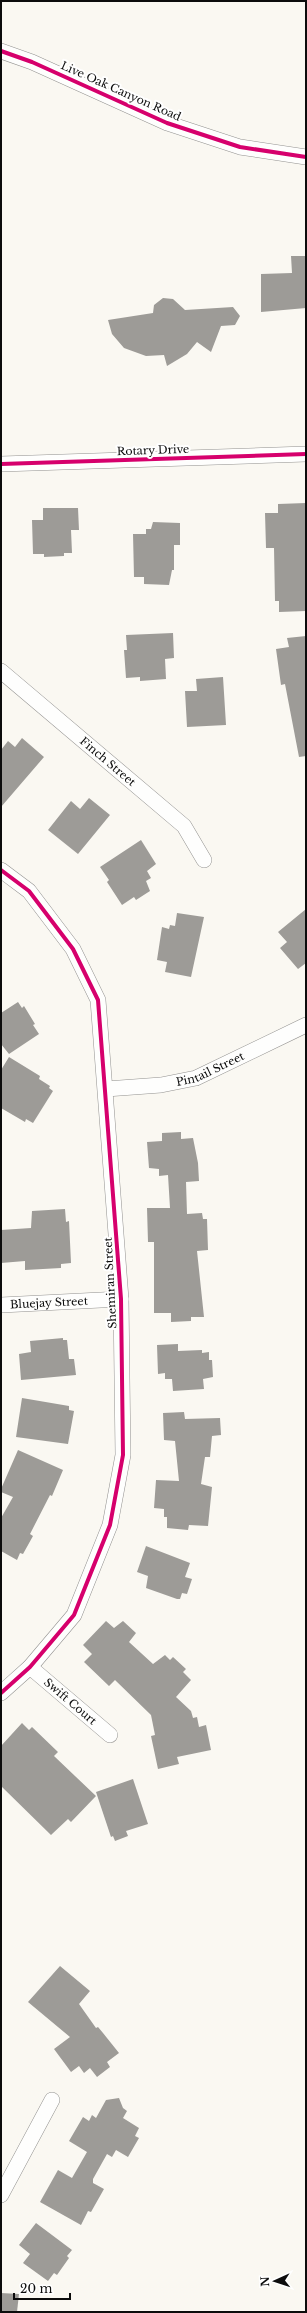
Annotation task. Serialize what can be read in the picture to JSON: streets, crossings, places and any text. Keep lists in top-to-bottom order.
{
  "streets": {
    "street": [
      "Live Oak Canyon Road",
      "Rotary Drive",
      "Finch Street",
      "Pintail Street",
      "Shemiran Street",
      "Bluejay Street",
      "Swift Court"
    ]
  },
  "crossings": [
    ["Pintail Street", "Shemiran Street"],
    ["Shemiran Street", "Bluejay Street"],
    ["Shemiran Street", "Swift Court"]
  ],
  "scale_bar": "20 m",
  "north": "left"
}
